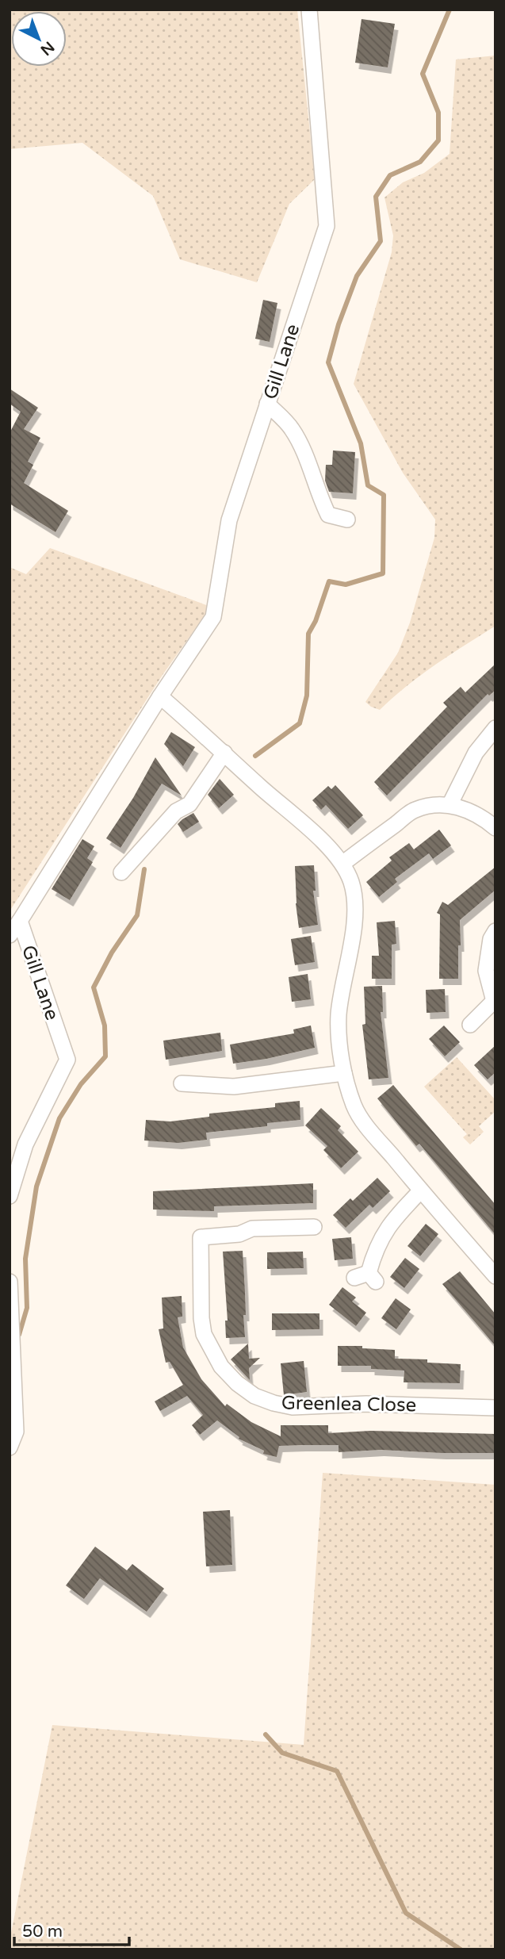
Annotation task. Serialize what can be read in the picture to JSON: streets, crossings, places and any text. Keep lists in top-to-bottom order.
{
  "streets": {
    "street": ["Gill Lane", "Greenlea Close"]
  },
  "scale_bar": "50 m",
  "north": "bottom right"
}
